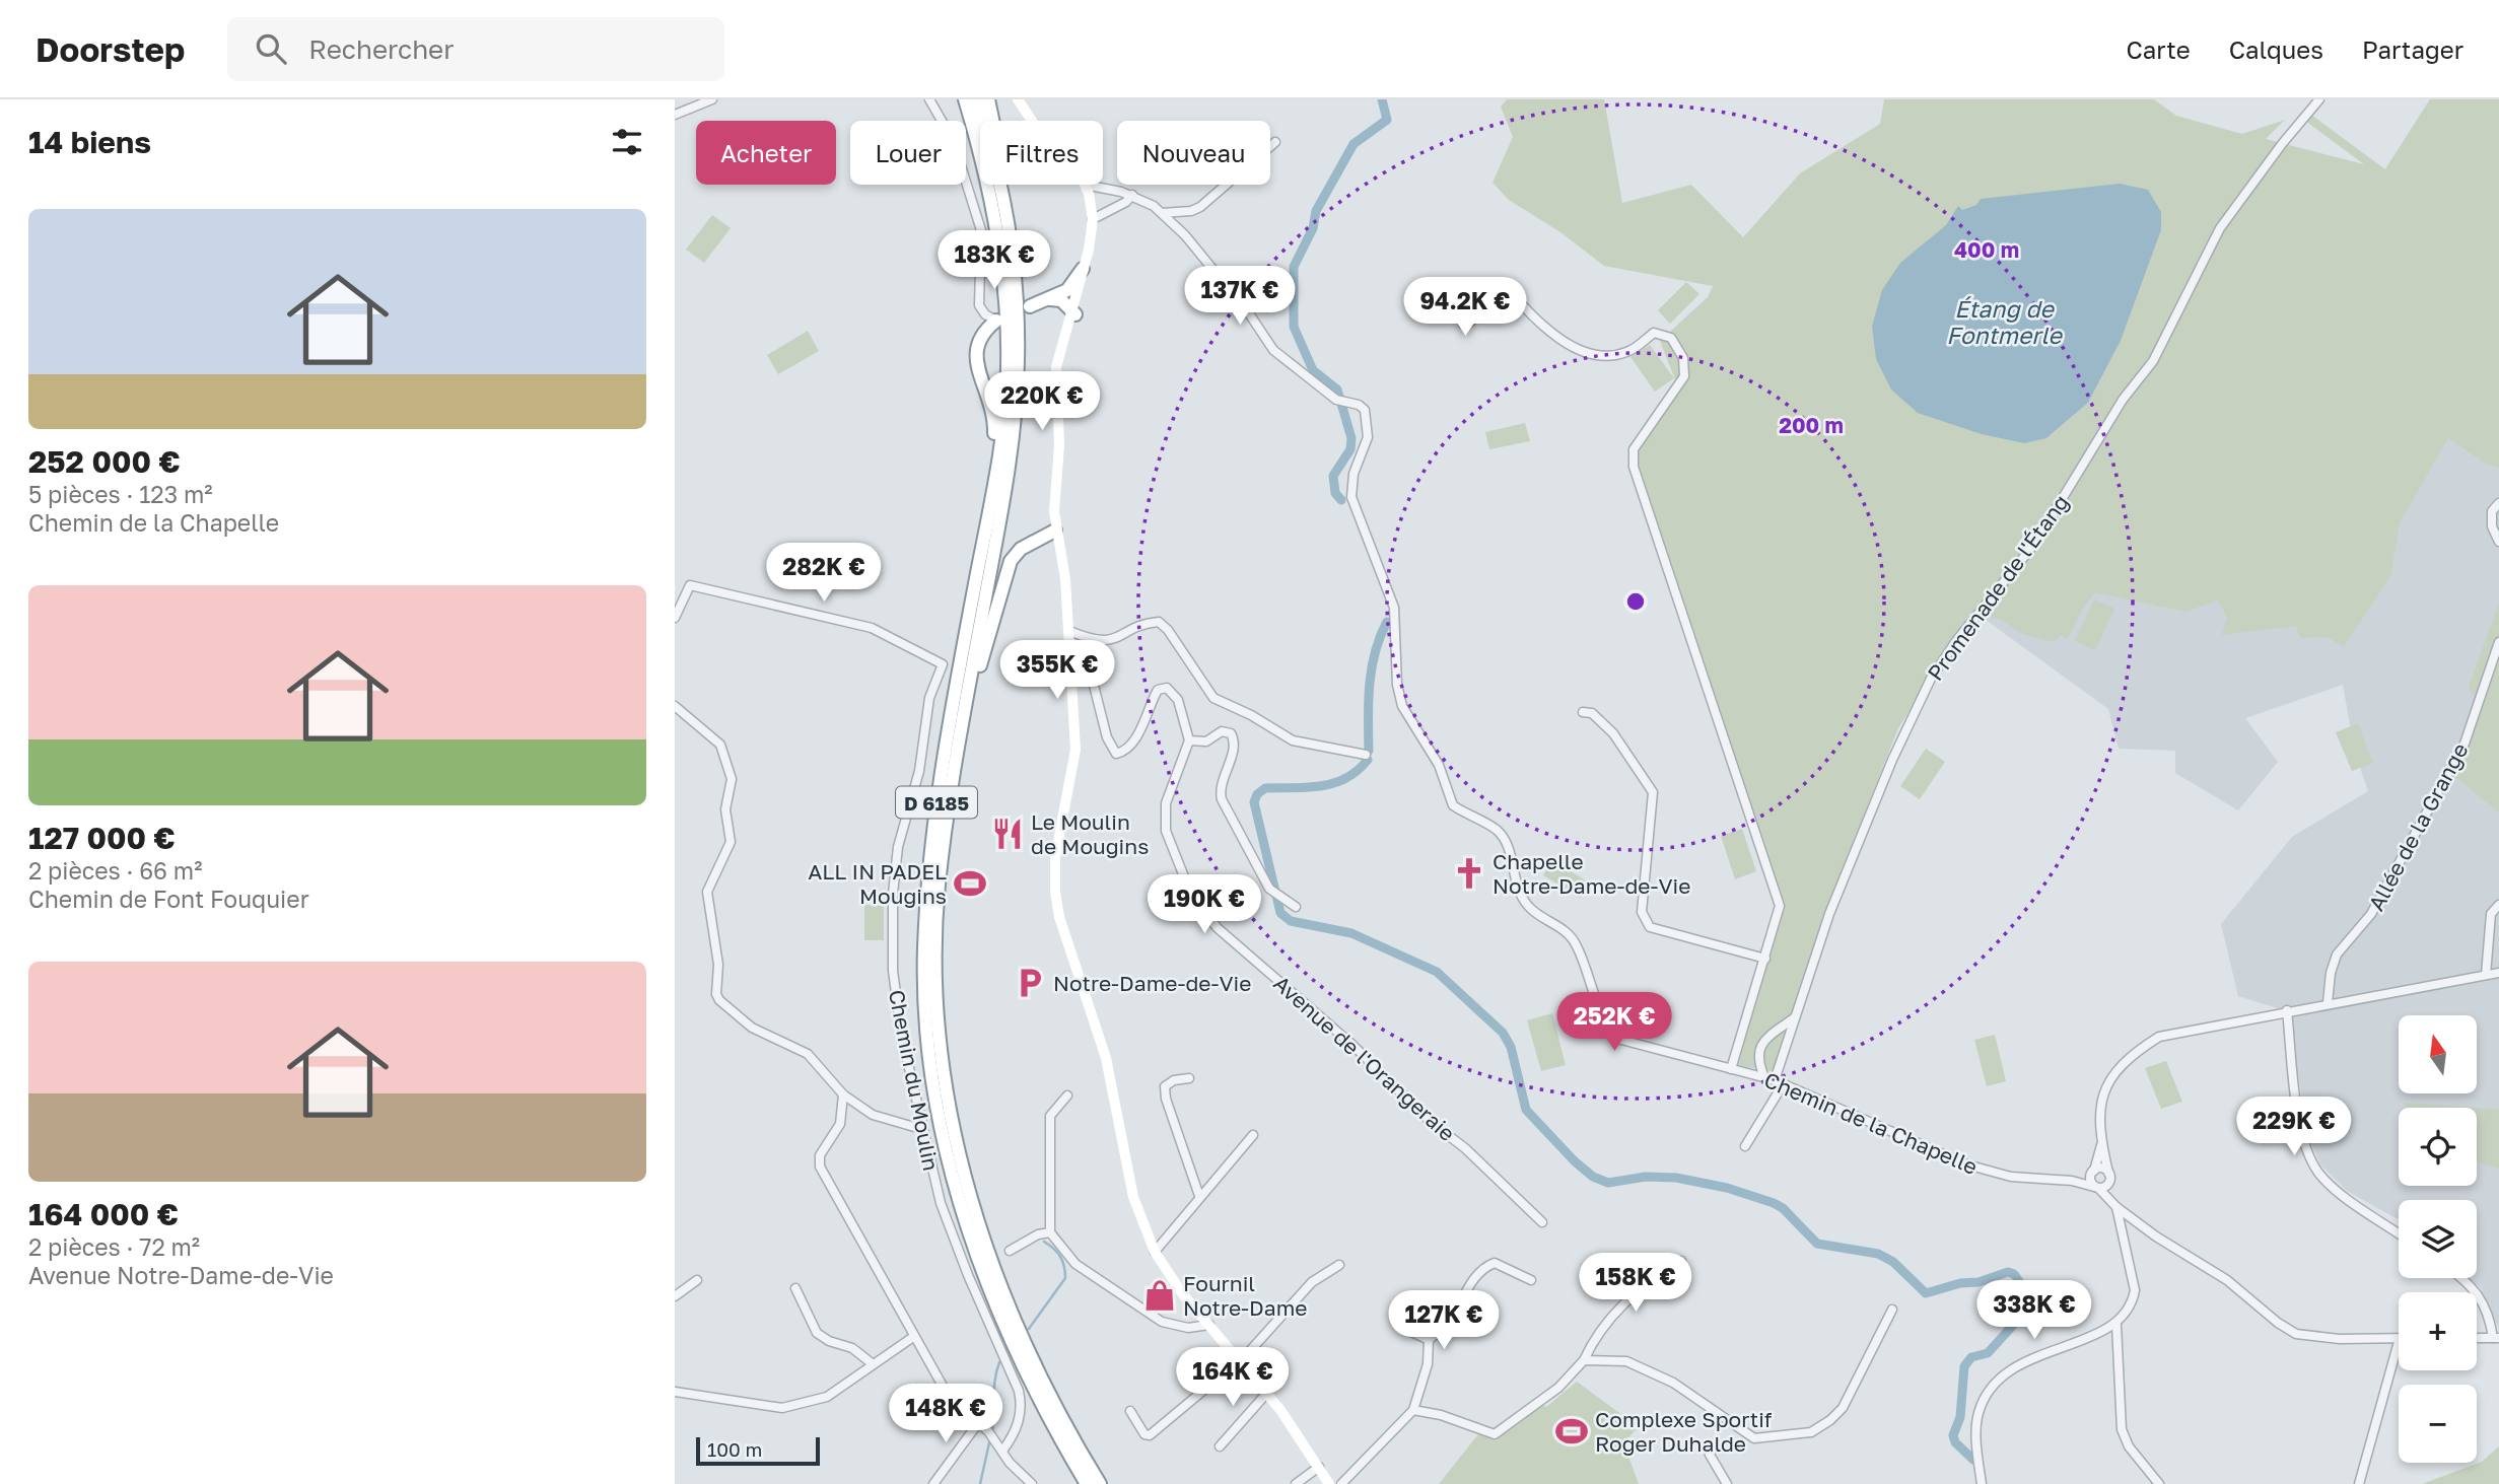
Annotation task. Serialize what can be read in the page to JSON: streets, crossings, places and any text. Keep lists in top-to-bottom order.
{
  "streets": {
    "highway": ["D 6185"],
    "street": [
      "Promenade de l'Étang",
      "Allée de la Grange",
      "Avenue de l'Orangeraie",
      "Chemin du Moulin",
      "Chemin de la Chapelle"
    ]
  },
  "crossings": [
    ["Promenade de l'Étang", "Chemin de la Chapelle"]
  ],
  "water": ["Étang de Fontmerle"],
  "places": {
    "restaurant": ["Le Moulin de Mougins"],
    "church": ["Chapelle Notre-Dame-de-Vie"],
    "sports": ["ALL IN PADEL Mougins", "Complexe Sportif Roger Duhalde"],
    "parking": ["Notre-Dame-de-Vie"],
    "shop": ["Fournil Notre-Dame"]
  },
  "scale_bar": "100 m",
  "north": "top",
  "page": {
    "header": "Doorstep",
    "search": "Rechercher",
    "nav": ["Carte", "Calques", "Partager"],
    "heading": "14 biens",
    "chip": [
      "Acheter",
      "Louer",
      "Filtres",
      "Nouveau"
    ],
    "list": [
      {
        "name": "252 000 €",
        "note": "5 pièces · 123 m² · Chemin de la Chapelle"
      },
      {
        "name": "127 000 €",
        "note": "2 pièces · 66 m² · Chemin de Font Fouquier"
      },
      {
        "name": "164 000 €",
        "note": "2 pièces · 72 m² · Avenue Notre-Dame-de-Vie"
      }
    ],
    "price": [
      "183K €",
      "137K €",
      "94.2K €",
      "220K €",
      "282K €",
      "355K €",
      "190K €",
      "252K €",
      "229K €",
      "158K €",
      "338K €",
      "127K €",
      "164K €",
      "148K €"
    ],
    "map_buttons": ["+", "−"],
    "scale": "100 m"
  },
  "rings": ["400 m", "200 m"]
}
